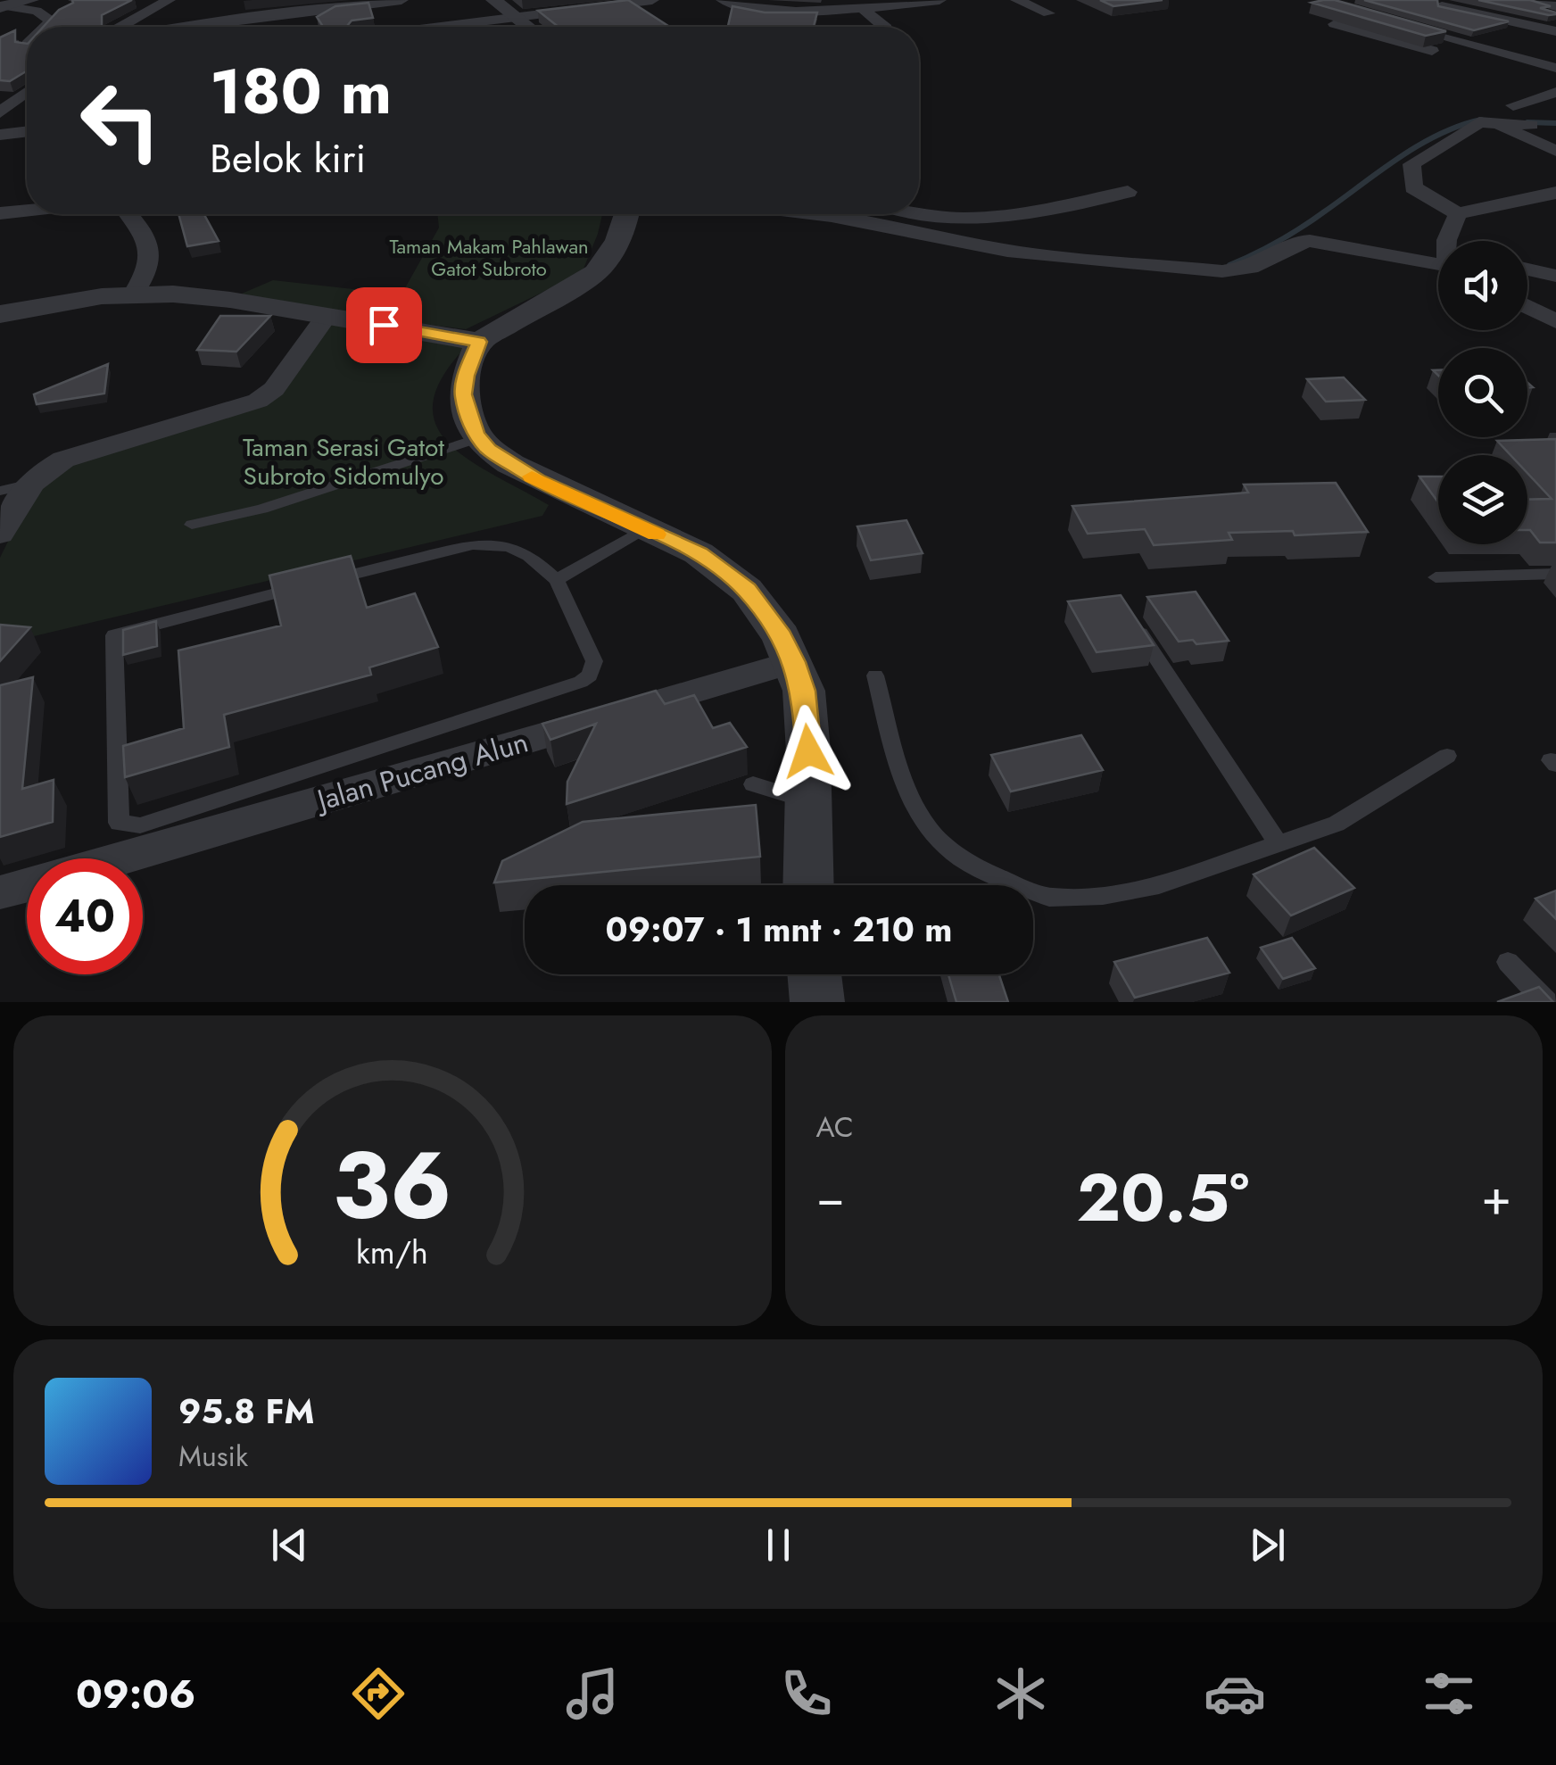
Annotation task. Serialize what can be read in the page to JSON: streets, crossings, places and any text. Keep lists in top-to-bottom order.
{
  "streets": {
    "street": ["Jalan Pucang Alun"]
  },
  "parks": ["Taman Makam Pahlawan Gatot Subroto", "Taman Serasi Gatot Subroto Sidomulyo"],
  "page": {
    "turn": ["180 m", "Belok kiri"],
    "limit": "40",
    "trip": "09:07 · 1 mnt · 210 m",
    "tile": "AC",
    "heat": ["−", "20.5°", "+"],
    "song": ["95.8 FM", "Musik"],
    "tabs": "09:06",
    "gauge": ["36", "km/h"]
  }
}
